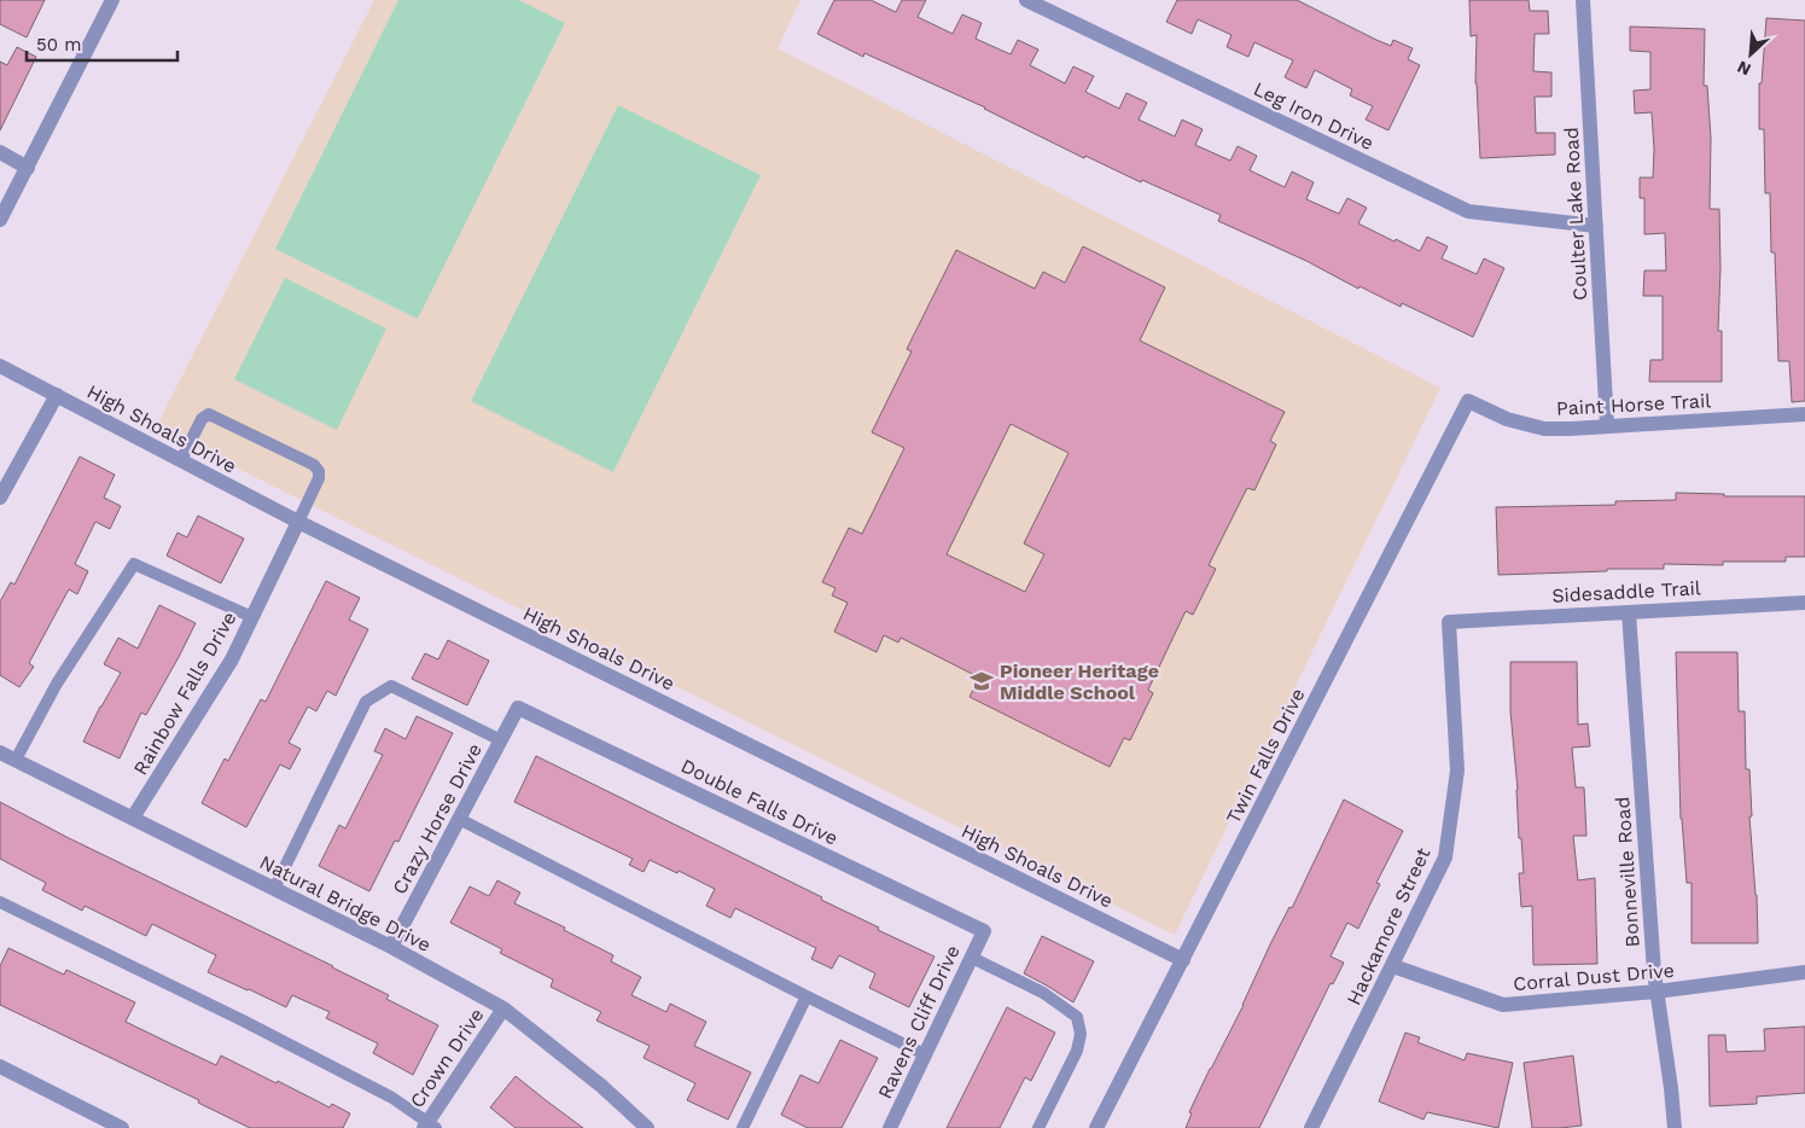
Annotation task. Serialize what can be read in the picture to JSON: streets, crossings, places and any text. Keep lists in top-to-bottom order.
{
  "streets": {
    "street": [
      "Leg Iron Drive",
      "Coulter Lake Road",
      "Paint Horse Trail",
      "High Shoals Drive",
      "Sidesaddle Trail",
      "Rainbow Falls Drive",
      "Twin Falls Drive",
      "Double Falls Drive",
      "Crazy Horse Drive",
      "Bonneville Road",
      "Natural Bridge Drive",
      "Hackamore Street",
      "Corral Dust Drive",
      "Ravens Cliff Drive",
      "Crown Drive"
    ]
  },
  "crossings": [
    ["Leg Iron Drive", "Coulter Lake Road"],
    ["Coulter Lake Road", "Paint Horse Trail"],
    ["Paint Horse Trail", "Twin Falls Drive"],
    ["High Shoals Drive", "Rainbow Falls Drive"],
    ["High Shoals Drive", "Twin Falls Drive"],
    ["Sidesaddle Trail", "Bonneville Road"],
    ["Sidesaddle Trail", "Hackamore Street"],
    ["Rainbow Falls Drive", "Natural Bridge Drive"],
    ["Double Falls Drive", "Crazy Horse Drive"],
    ["Double Falls Drive", "Ravens Cliff Drive"],
    ["Crazy Horse Drive", "Natural Bridge Drive"],
    ["Bonneville Road", "Corral Dust Drive"],
    ["Natural Bridge Drive", "Crown Drive"],
    ["Hackamore Street", "Corral Dust Drive"]
  ],
  "places": {
    "school or university": ["Pioneer Heritage Middle School"]
  },
  "scale_bar": "50 m",
  "north": "bottom left"
}
